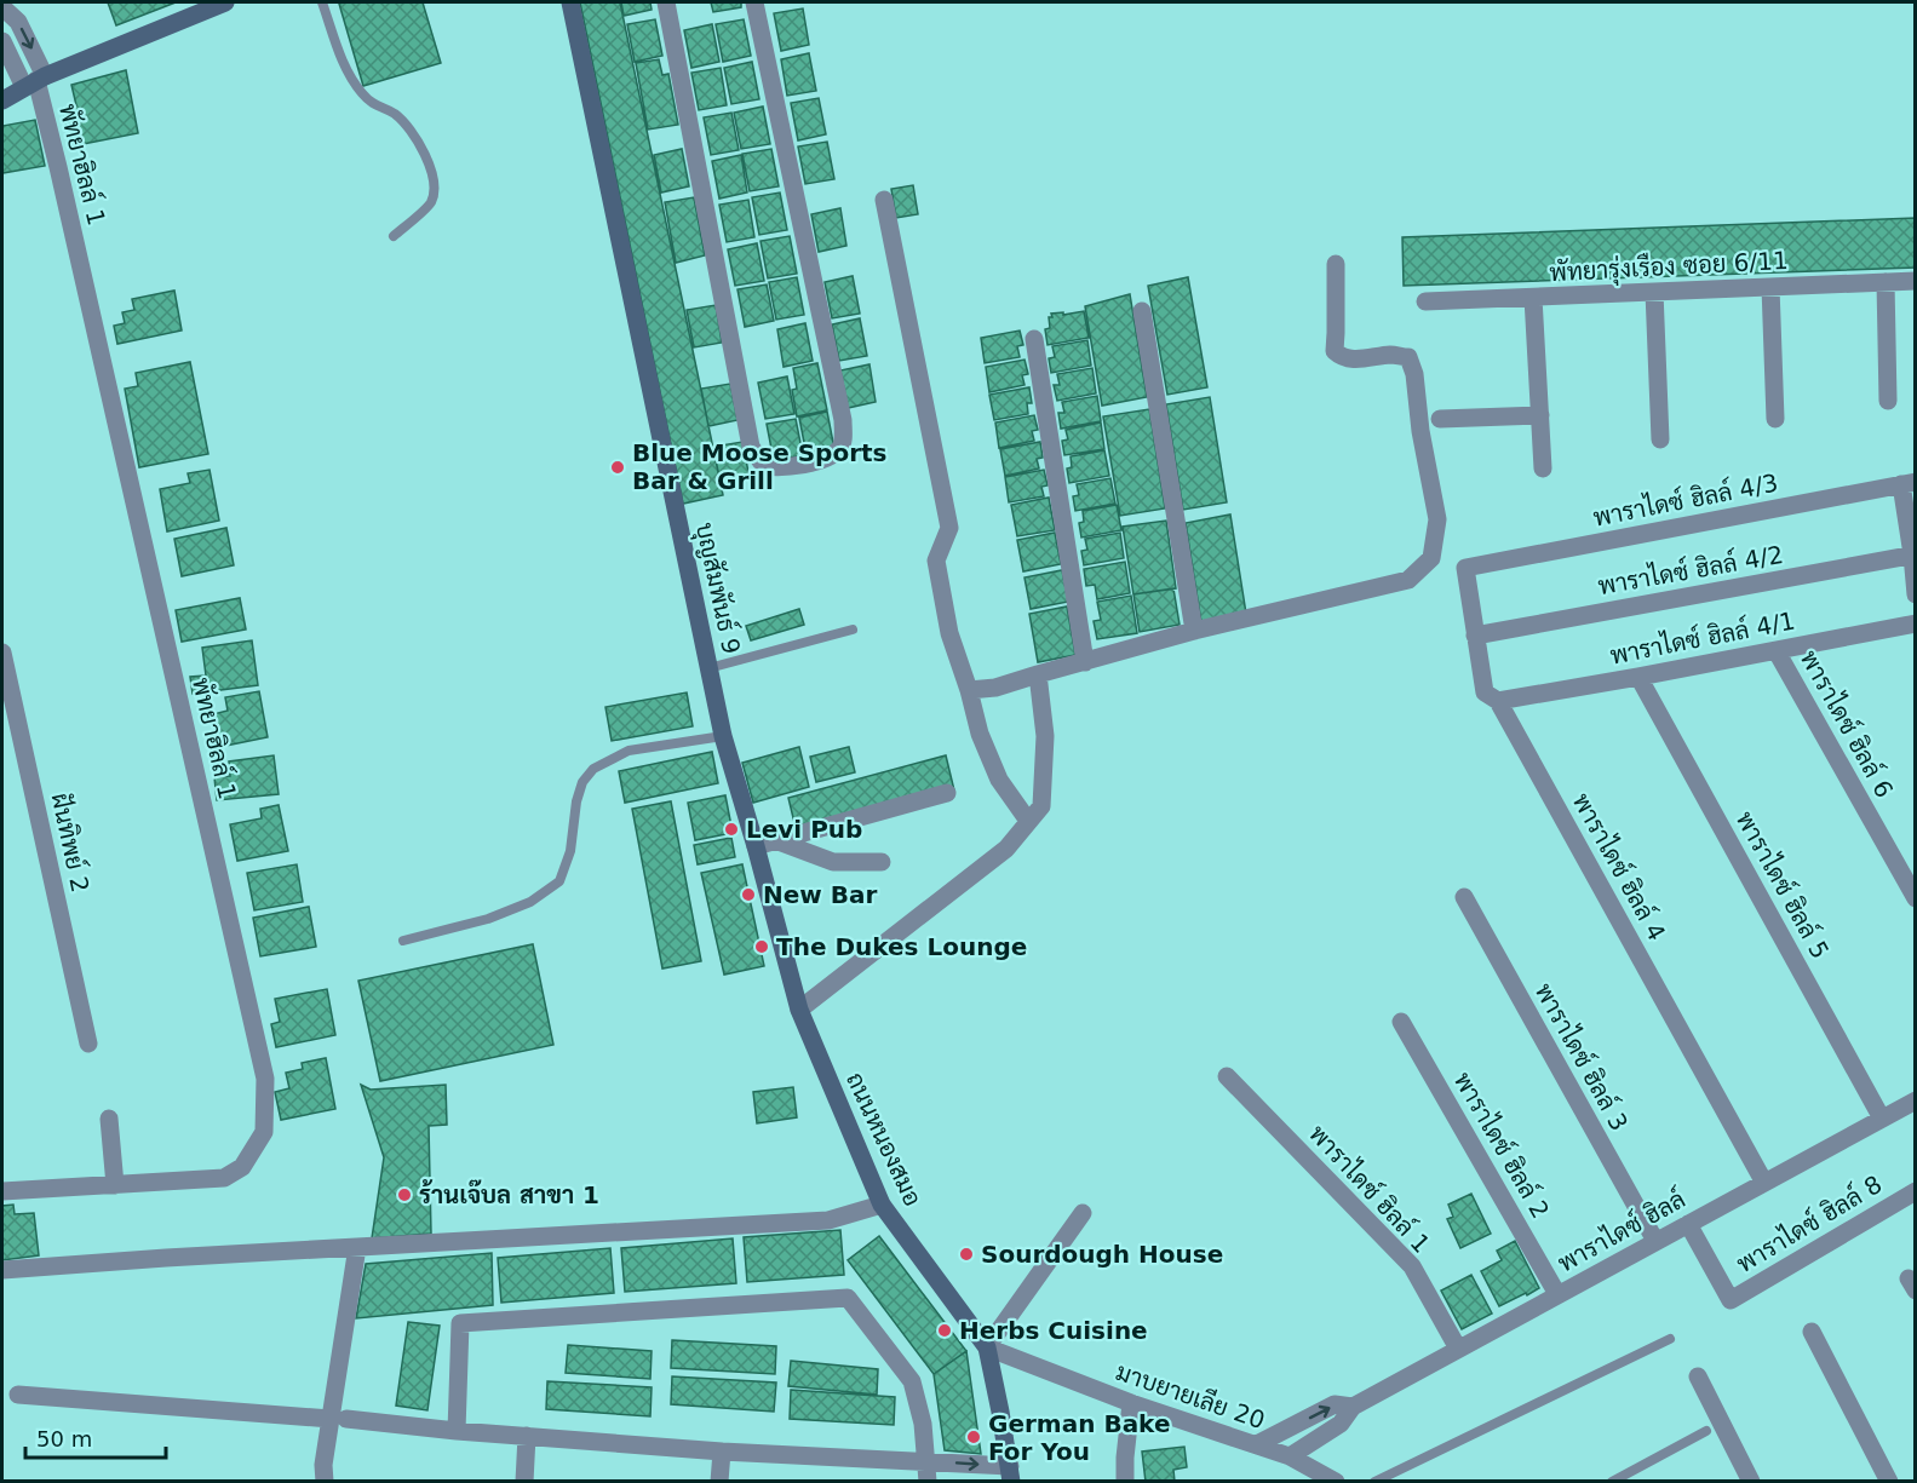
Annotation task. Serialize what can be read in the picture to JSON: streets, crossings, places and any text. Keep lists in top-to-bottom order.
{
  "streets": {
    "street": [
      "พัทยาฮิลล์ 1",
      "พัทยารุ่งเรือง ซอย 6/11",
      "พาราไดซ์ ฮิลล์ 4/3",
      "พาราไดซ์ ฮิลล์ 4/2",
      "บุญสัมพันธ์ 9",
      "พาราไดซ์ ฮิลล์ 4/1",
      "พาราไดซ์ ฮิลล์ 6",
      "ฝันทิพย์ 2",
      "พาราไดซ์ ฮิลล์ 4",
      "พาราไดซ์ ฮิลล์ 5",
      "พาราไดซ์ ฮิลล์ 3",
      "ถนนหนองสมอ",
      "พาราไดซ์ ฮิลล์ 2",
      "พาราไดซ์ ฮิลล์ 1",
      "พาราไดซ์ ฮิลล์ 8",
      "พาราไดซ์ ฮิลล์",
      "มาบยายเลีย 20"
    ]
  },
  "crossings": [
    ["พาราไดซ์ ฮิลล์ 4/3", "พาราไดซ์ ฮิลล์ 4"],
    ["พาราไดซ์ ฮิลล์ 4/2", "พาราไดซ์ ฮิลล์ 4"],
    ["บุญสัมพันธ์ 9", "ถนนหนองสมอ"],
    ["พาราไดซ์ ฮิลล์ 4/1", "พาราไดซ์ ฮิลล์ 6"],
    ["พาราไดซ์ ฮิลล์ 4/1", "พาราไดซ์ ฮิลล์ 4"],
    ["พาราไดซ์ ฮิลล์ 4/1", "พาราไดซ์ ฮิลล์ 5"],
    ["พาราไดซ์ ฮิลล์ 4", "พาราไดซ์ ฮิลล์"],
    ["พาราไดซ์ ฮิลล์ 5", "พาราไดซ์ ฮิลล์"],
    ["พาราไดซ์ ฮิลล์ 3", "พาราไดซ์ ฮิลล์"],
    ["ถนนหนองสมอ", "มาบยายเลีย 20"],
    ["พาราไดซ์ ฮิลล์ 2", "พาราไดซ์ ฮิลล์"],
    ["พาราไดซ์ ฮิลล์ 1", "พาราไดซ์ ฮิลล์"],
    ["พาราไดซ์ ฮิลล์ 8", "พาราไดซ์ ฮิลล์"],
    ["พาราไดซ์ ฮิลล์", "มาบยายเลีย 20"]
  ],
  "places": [
    "Blue Moose Sports Bar & Grill",
    "Levi Pub",
    "New Bar",
    "The Dukes Lounge",
    "ร้านเจ๊บล สาขา 1",
    "Sourdough House",
    "Herbs Cuisine",
    "German Bake For You"
  ],
  "scale_bar": "50 m"
}
